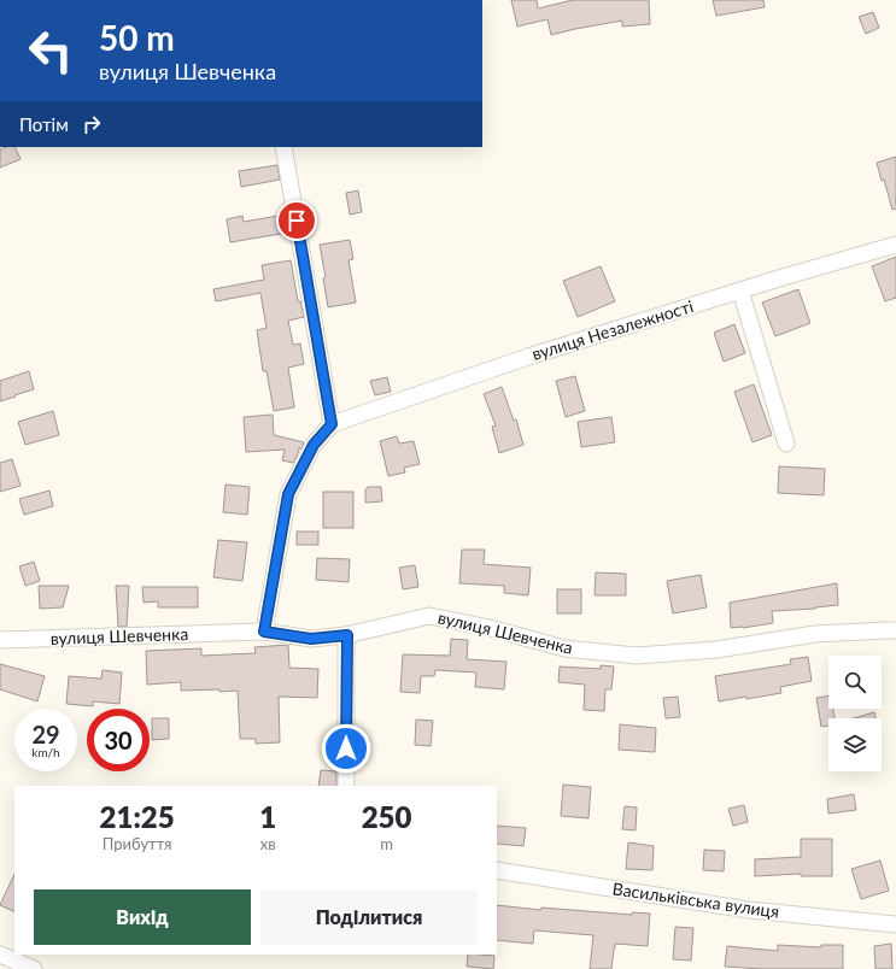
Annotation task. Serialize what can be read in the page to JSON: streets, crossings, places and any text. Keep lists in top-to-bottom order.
{
  "streets": {
    "street": ["вулиця Незалежності", "вулиця Шевченка", "Васильківська вулиця"]
  },
  "page": {
    "turn": ["50 m", "вулиця Шевченка"],
    "then": "Потім",
    "speed": "29 km/h",
    "limit": "30",
    "eta": [
      "21:25",
      "Прибуття",
      "1",
      "хв",
      "250",
      "m"
    ],
    "buttons": ["Вихід", "Поділитися"]
  }
}
